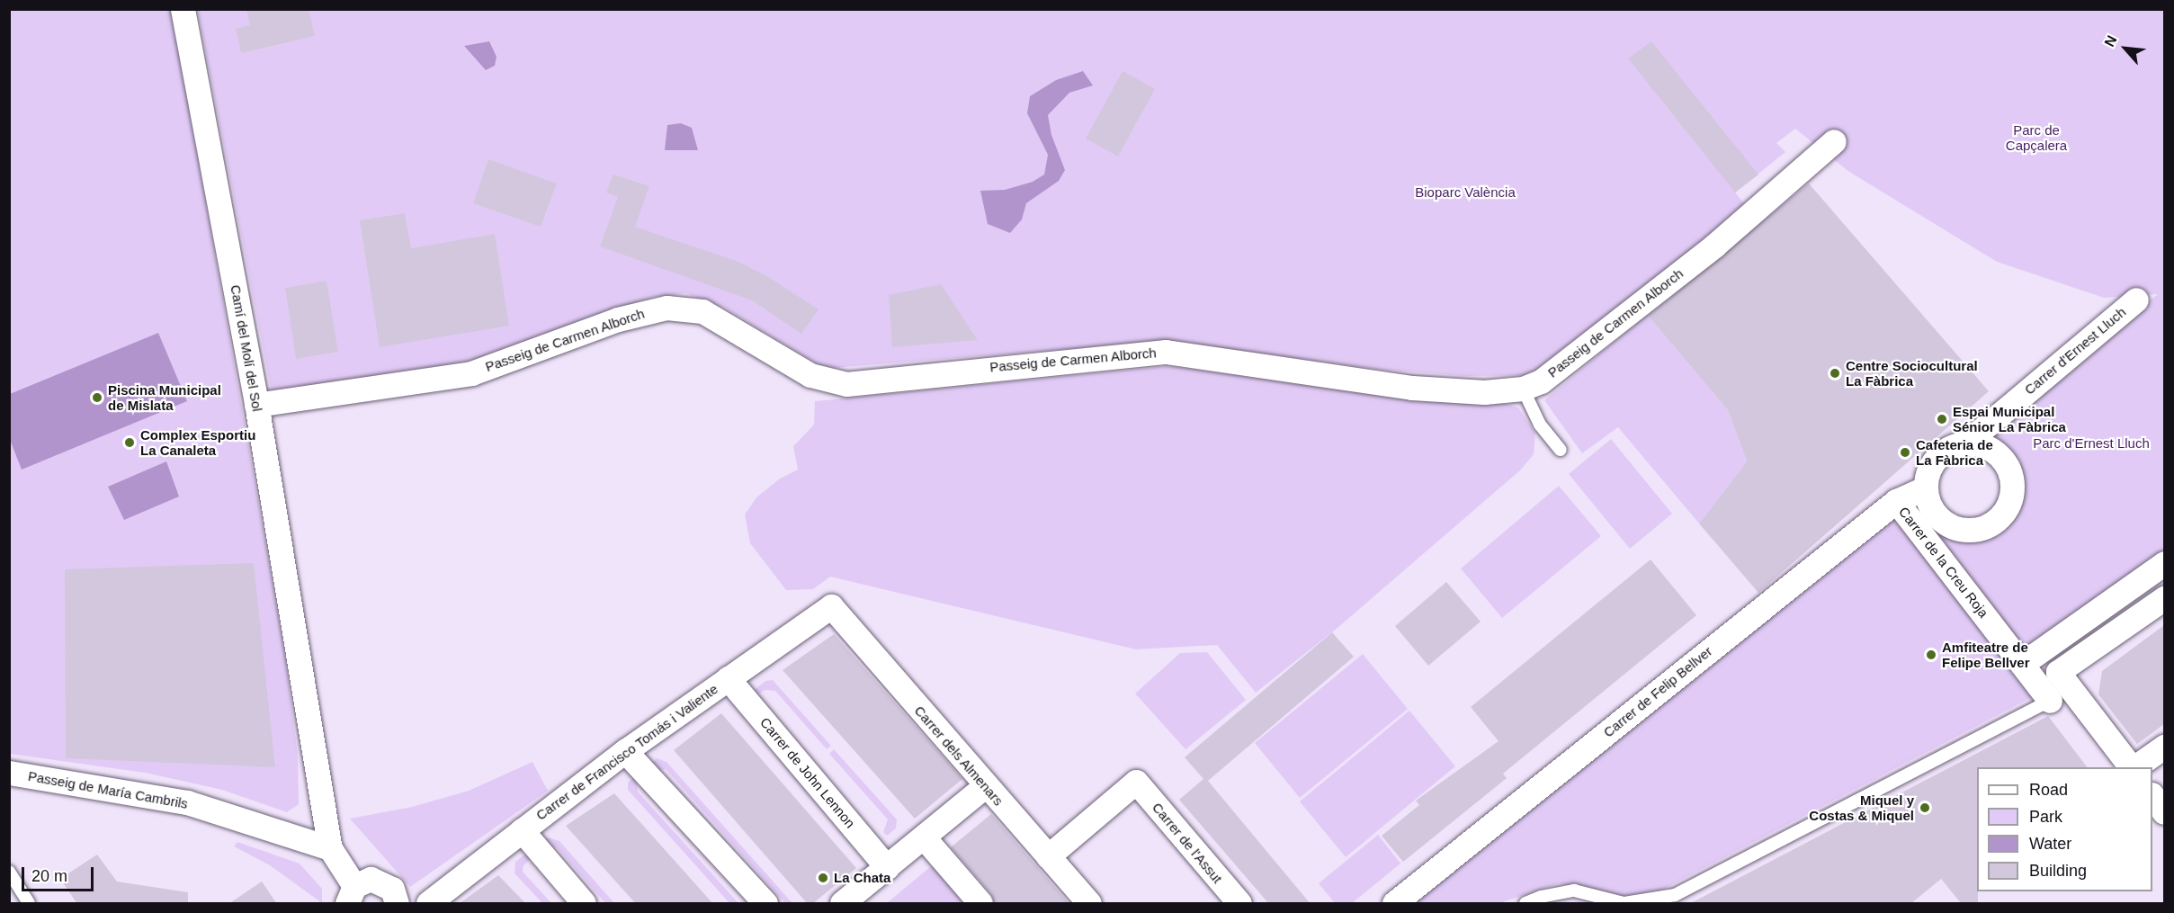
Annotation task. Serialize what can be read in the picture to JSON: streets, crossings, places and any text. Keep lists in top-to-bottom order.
{
  "streets": {
    "street": [
      "Passeig de Carmen Alborch",
      "Camí del Molí del Sol",
      "Carrer d'Ernest Lluch",
      "Carrer de la Creu Roja",
      "Carrer de Felip Bellver",
      "Carrer de Francisco Tomás i Valiente",
      "Carrer dels Almenars",
      "Carrer de John Lennon",
      "Passeig de María Cambrils",
      "Carrer de l'Assut"
    ]
  },
  "crossings": [
    ["Passeig de Carmen Alborch", "Camí del Molí del Sol"],
    ["Camí del Molí del Sol", "Passeig de María Cambrils"],
    ["Carrer d'Ernest Lluch", "Carrer de Felip Bellver"],
    ["Carrer de la Creu Roja", "Carrer de Felip Bellver"],
    ["Carrer de Francisco Tomás i Valiente", "Carrer dels Almenars"],
    ["Carrer de Francisco Tomás i Valiente", "Carrer de John Lennon"],
    ["Carrer dels Almenars", "Carrer de l'Assut"]
  ],
  "parks": ["Parc de Capçalera", "Bioparc València", "Parc d'Ernest Lluch"],
  "places": [
    "Centre Sociocultural La Fàbrica",
    "Piscina Municipal de Mislata",
    "Espai Municipal Sénior La Fàbrica",
    "Complex Esportiu La Canaleta",
    "Cafeteria de La Fàbrica",
    "Amfiteatre de Felipe Bellver",
    "Miquel y Costas & Miquel",
    "La Chata"
  ],
  "legend": [
    "Road",
    "Park",
    "Water",
    "Building"
  ],
  "scale_bar": "20 m",
  "north": "top left"
}
